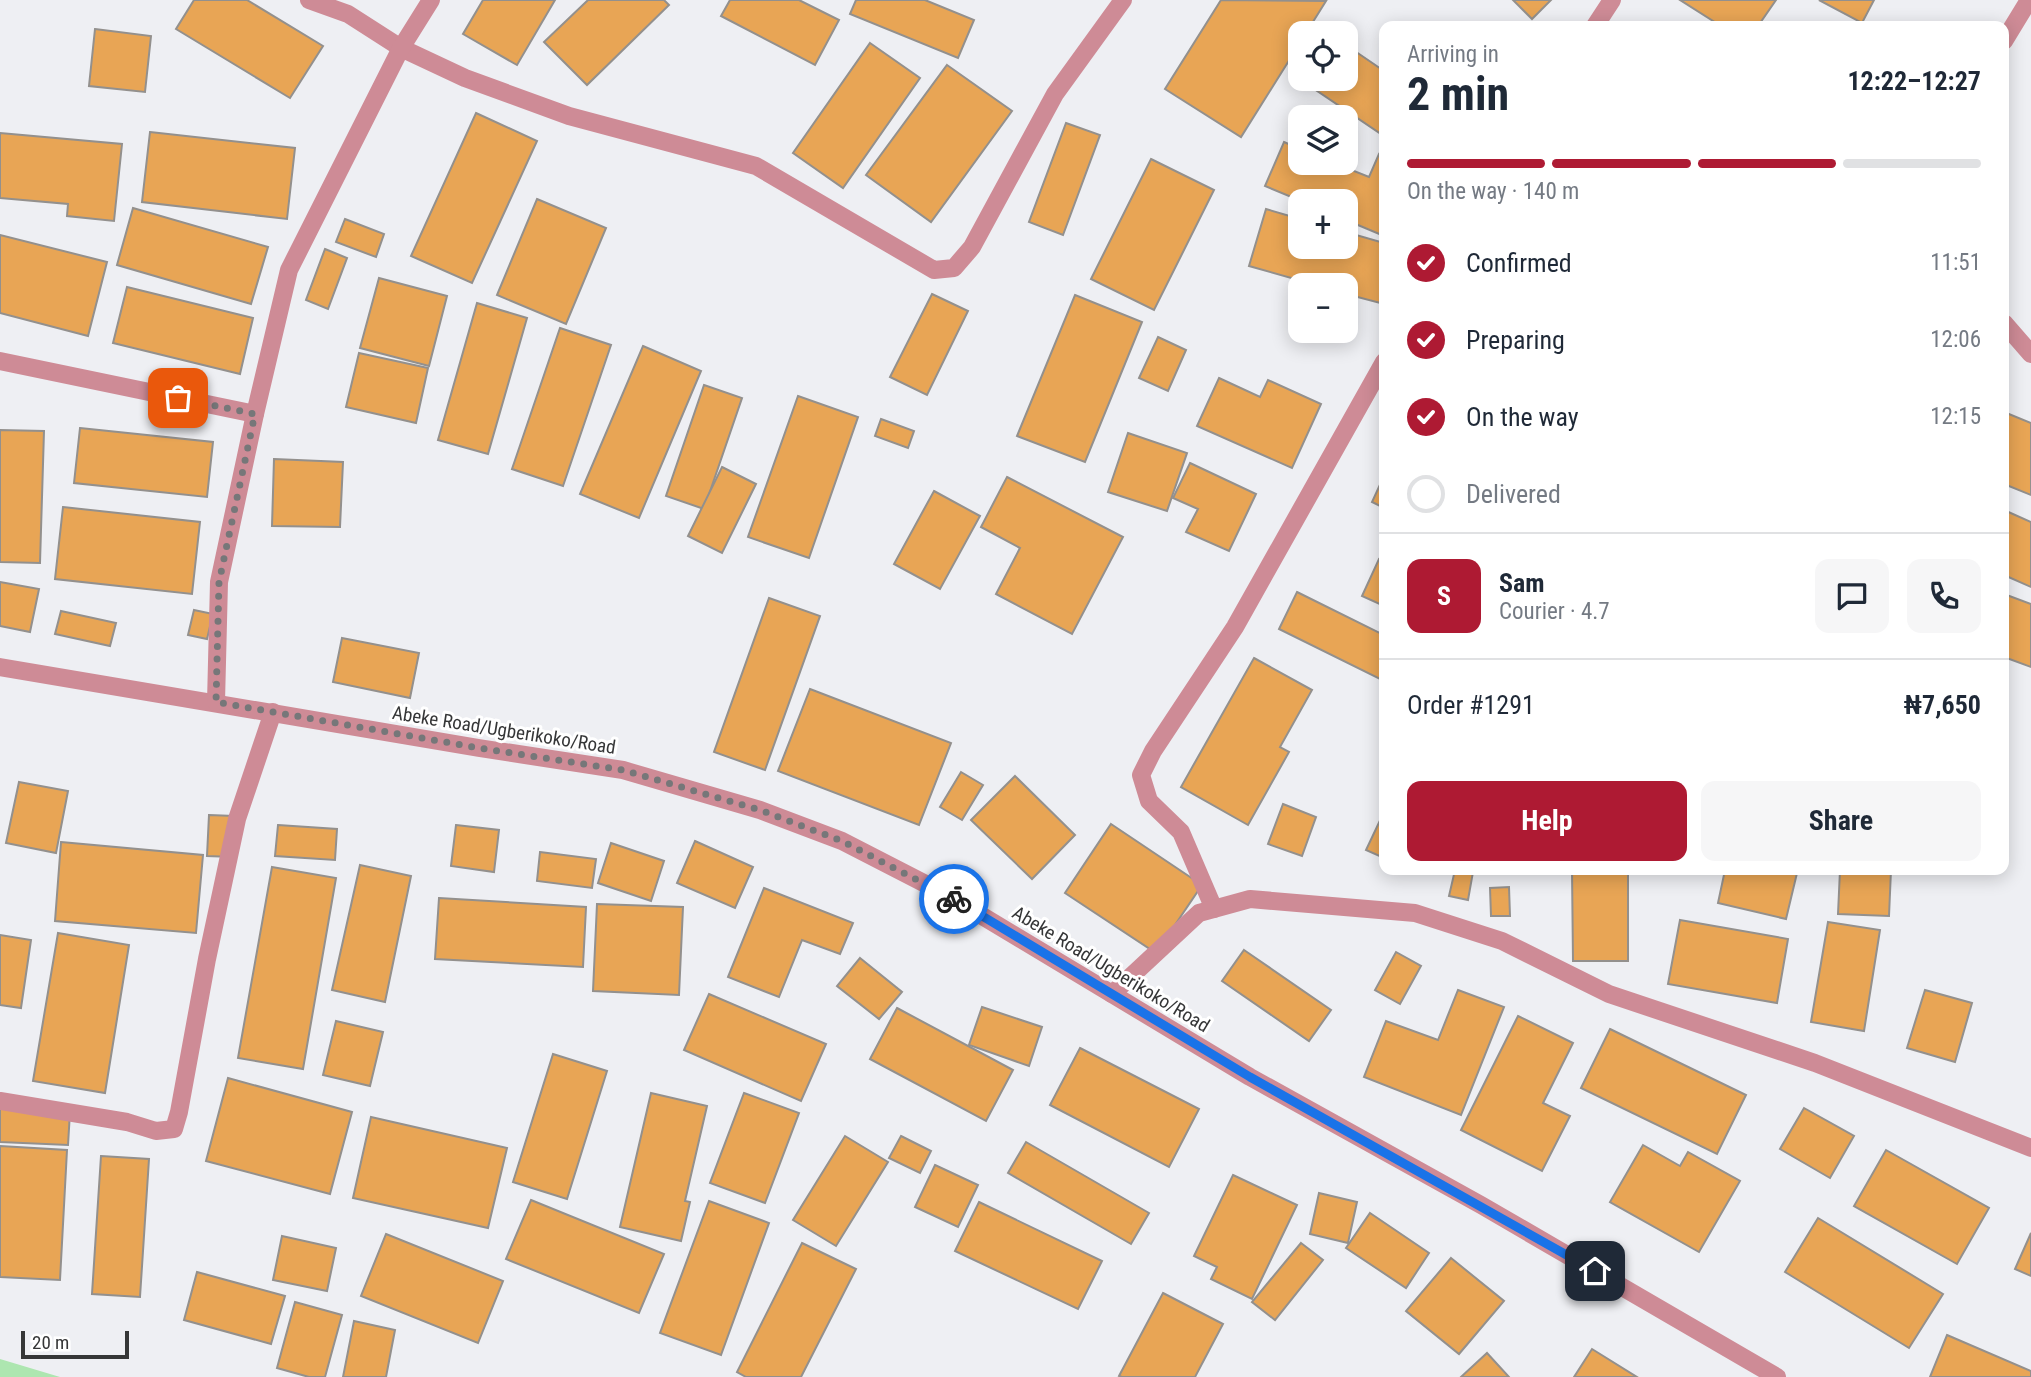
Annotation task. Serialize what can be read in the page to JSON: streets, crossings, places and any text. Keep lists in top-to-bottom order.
{
  "streets": {
    "street": ["Abeke Road/Ugberikoko/Road"]
  },
  "scale_bar": "20 m",
  "page": {
    "map_buttons": ["+", "−"],
    "heading": ["2 min", "Arriving in", "12:22–12:27"],
    "panel": [
      "Sam",
      "Courier · 4.7",
      "Order #1291",
      "₦7,650"
    ],
    "bar": "On the way · 140 m",
    "list": [
      ["Confirmed", "11:51"],
      ["Preparing", "12:06"],
      ["On the way", "12:15"],
      "Delivered"
    ],
    "round": "S",
    "buttons": ["Help", "Share"],
    "scale": "20 m"
  }
}
